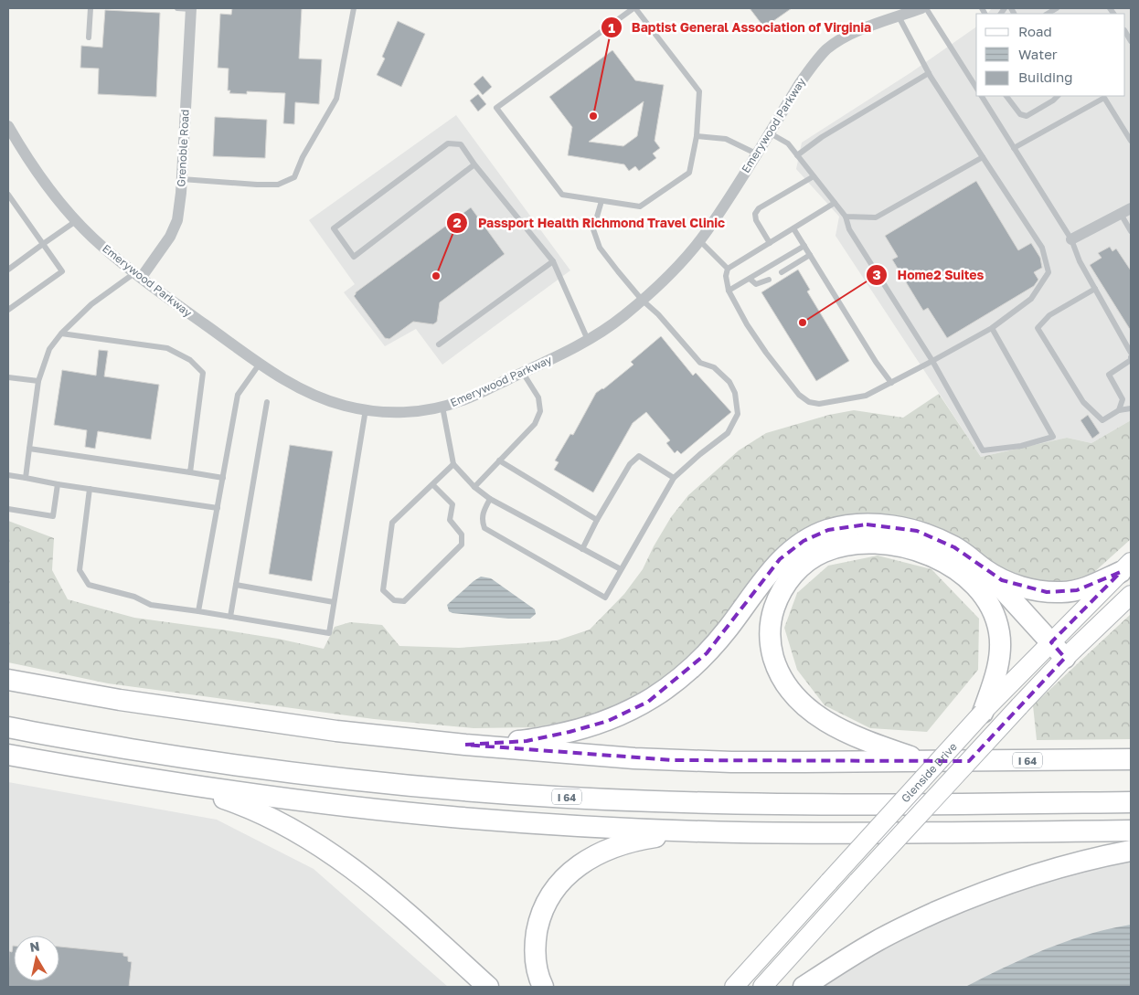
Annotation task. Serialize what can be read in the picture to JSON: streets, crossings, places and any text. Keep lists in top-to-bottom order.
{
  "streets": {
    "highway": ["I 64"],
    "main road": ["Glenside Drive"],
    "street": ["Emerywood Parkway", "Grenoble Road"]
  },
  "crossings": [
    ["Emerywood Parkway", "Grenoble Road"]
  ],
  "places": ["Baptist General Association of Virginia", "Passport Health Richmond Travel Clinic", "Home2 Suites"],
  "legend": ["Road", "Water", "Building"],
  "north": "top"
}
